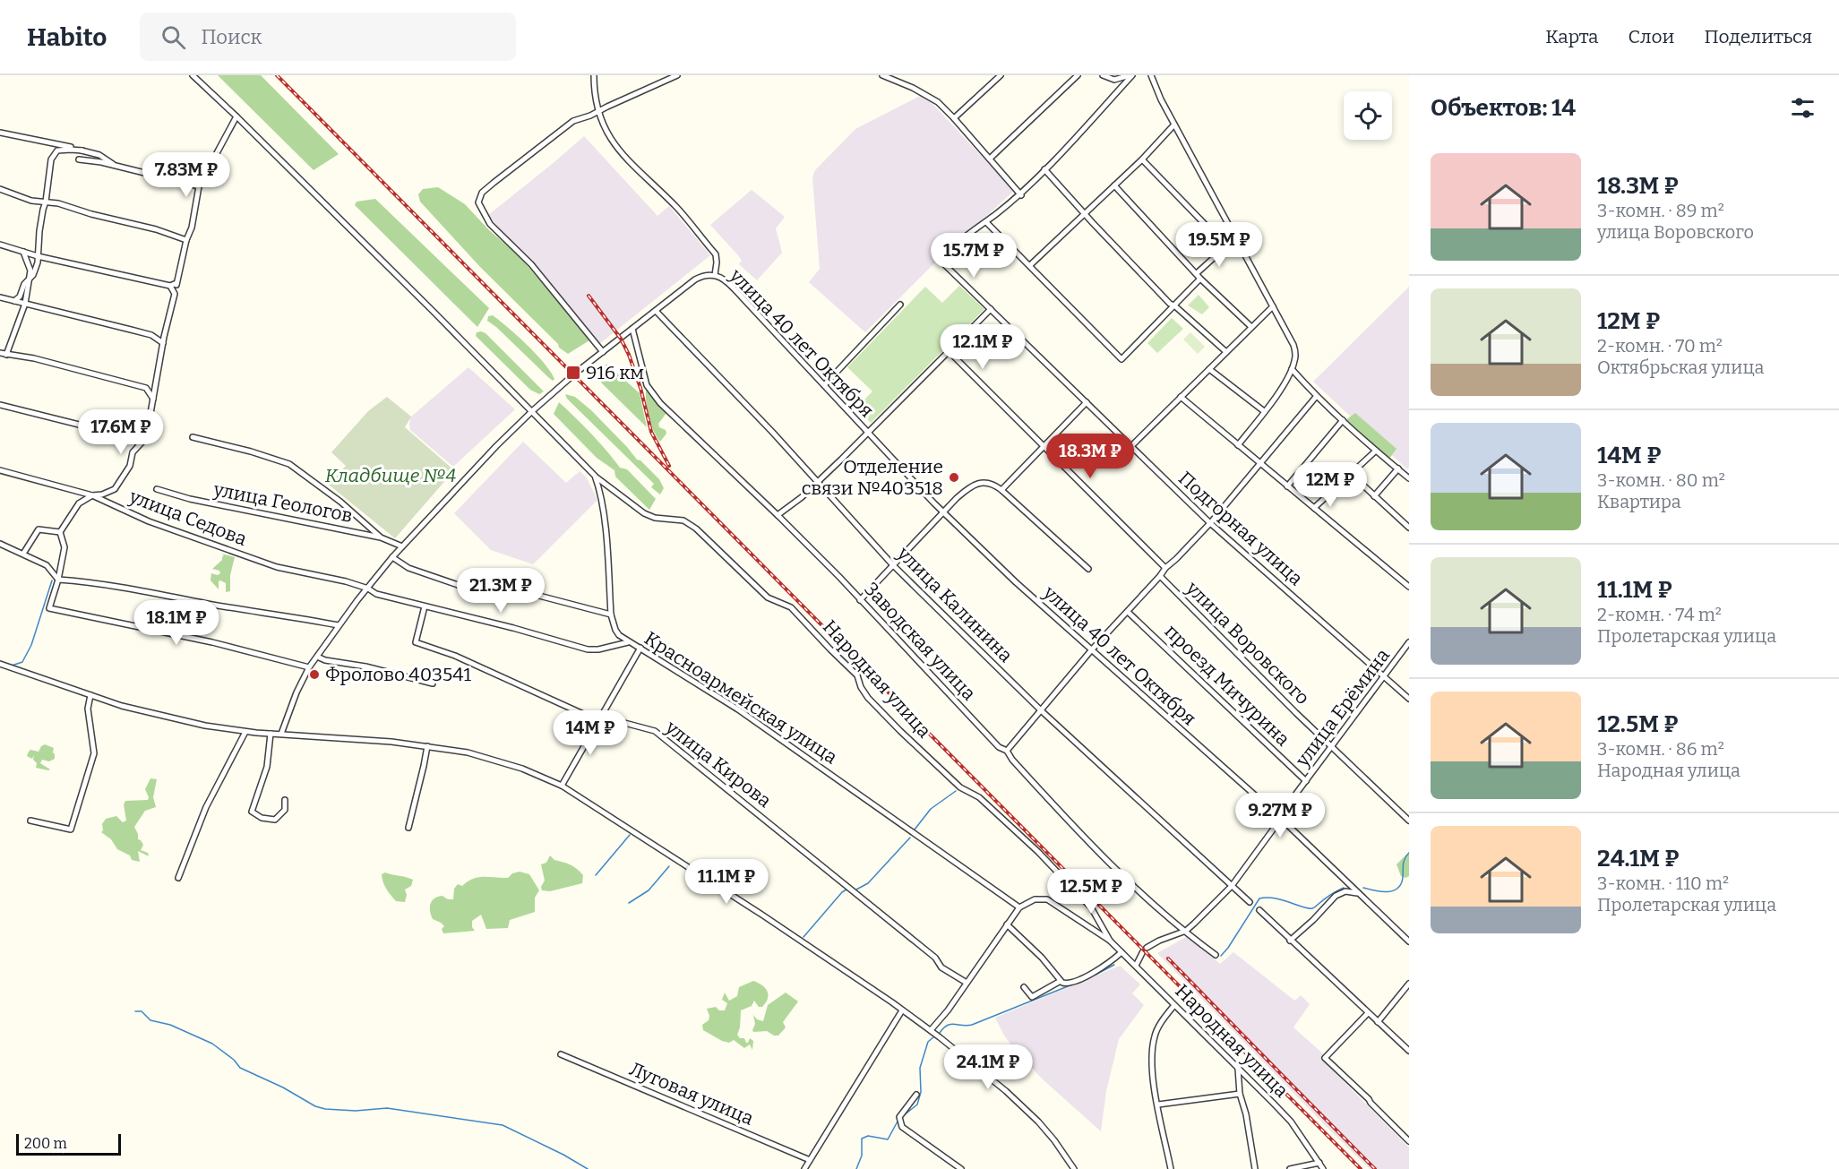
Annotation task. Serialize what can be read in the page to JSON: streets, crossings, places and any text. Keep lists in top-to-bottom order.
{
  "streets": {
    "street": [
      "улица 40 лет Октября",
      "улица Геологов",
      "улица Седова",
      "Подгорная улица",
      "улица Калинина",
      "Заводская улица",
      "улица Воровского",
      "Народная улица",
      "проезд Мичурина",
      "Красноармейская улица",
      "улица Ерёмина",
      "улица Кирова",
      "Луговая улица"
    ]
  },
  "crossings": [
    ["улица 40 лет Октября", "Подгорная улица"],
    ["улица 40 лет Октября", "улица Калинина"],
    ["улица 40 лет Октября", "Заводская улица"],
    ["улица 40 лет Октября", "Народная улица"],
    ["улица 40 лет Октября", "улица Ерёмина"],
    ["улица Седова", "Красноармейская улица"],
    ["Подгорная улица", "улица Ерёмина"],
    ["улица Калинина", "улица Ерёмина"],
    ["Заводская улица", "улица Ерёмина"],
    ["улица Воровского", "улица Ерёмина"],
    ["Народная улица", "Красноармейская улица"],
    ["Народная улица", "улица Ерёмина"],
    ["проезд Мичурина", "улица Ерёмина"],
    ["Красноармейская улица", "улица Кирова"]
  ],
  "parks": ["Кладбище №4"],
  "places": {
    "transit": ["916 км"],
    "other": ["Отделение связи №403518", "Фролово 403541"]
  },
  "scale_bar": "200 m",
  "page": {
    "header": "Habito",
    "search": "Поиск",
    "nav": ["Карта", "Слои", "Поделиться"],
    "heading": "Объектов: 14",
    "list": [
      {
        "name": "18.3M ₽",
        "note": "3-комн. · 89 m² · улица Воровского"
      },
      {
        "name": "12M ₽",
        "note": "2-комн. · 70 m² · Октябрьская улица"
      },
      {
        "name": "14M ₽",
        "note": "3-комн. · 80 m² · Квартира"
      },
      {
        "name": "11.1M ₽",
        "note": "2-комн. · 74 m² · Пролетарская улица"
      },
      {
        "name": "12.5M ₽",
        "note": "3-комн. · 86 m² · Народная улица"
      },
      {
        "name": "24.1M ₽",
        "note": "3-комн. · 110 m² · Пролетарская улица"
      }
    ],
    "price": [
      "7.83M ₽",
      "19.5M ₽",
      "15.7M ₽",
      "12.1M ₽",
      "17.6M ₽",
      "18.3M ₽",
      "12M ₽",
      "21.3M ₽",
      "18.1M ₽",
      "14M ₽",
      "9.27M ₽",
      "11.1M ₽",
      "12.5M ₽",
      "24.1M ₽"
    ],
    "scale": "200 m"
  }
}
